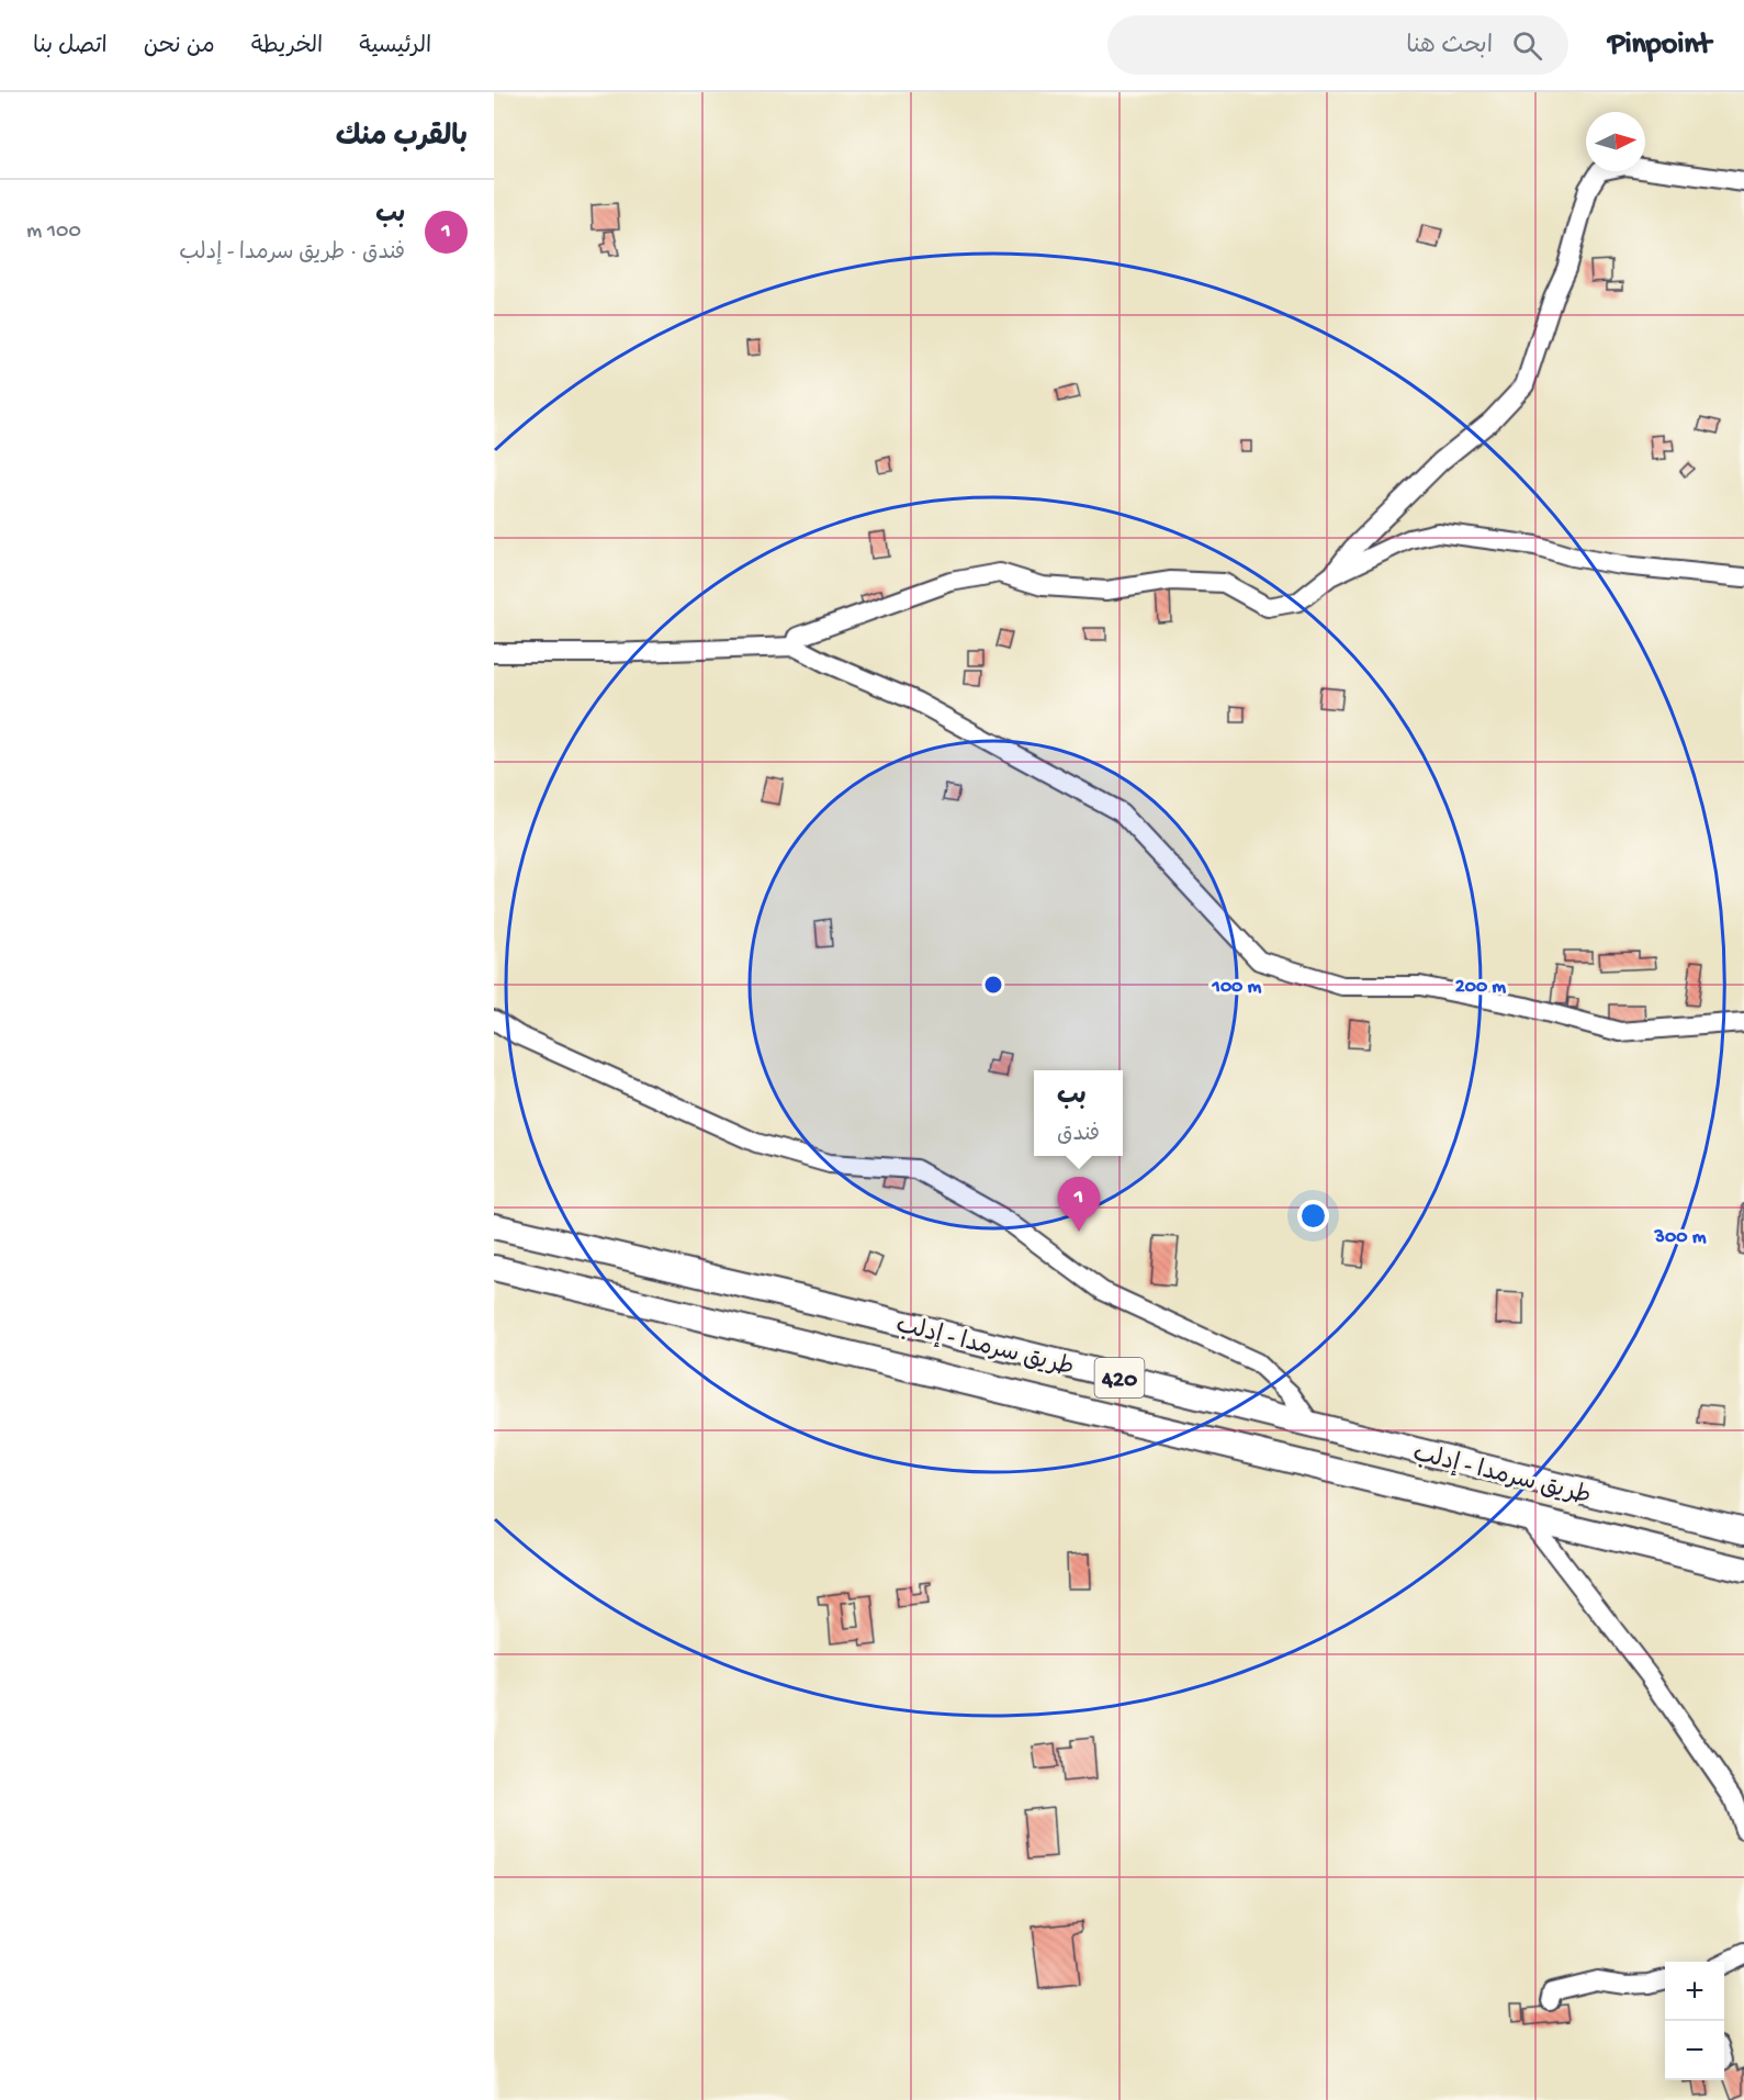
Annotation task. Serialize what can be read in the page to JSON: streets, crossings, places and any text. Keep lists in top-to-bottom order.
{
  "streets": {
    "highway": ["طريق سرمدا - إدلب", "420"]
  },
  "north": "right",
  "page": {
    "header": "Pinpoint",
    "search": "ابحث هنا",
    "nav": [
      "الرئيسية",
      "الخريطة",
      "من نحن",
      "اتصل بنا"
    ],
    "heading": "بالقرب منك",
    "list": [
      {
        "mark": "1",
        "name": "بب",
        "note": "فندق · طريق سرمدا - إدلب",
        "value": "100 m"
      }
    ],
    "popup": ["بب", "فندق"],
    "pins": "1",
    "map_buttons": ["+", "−"]
  },
  "rings": ["100 m", "200 m", "300 m"]
}
